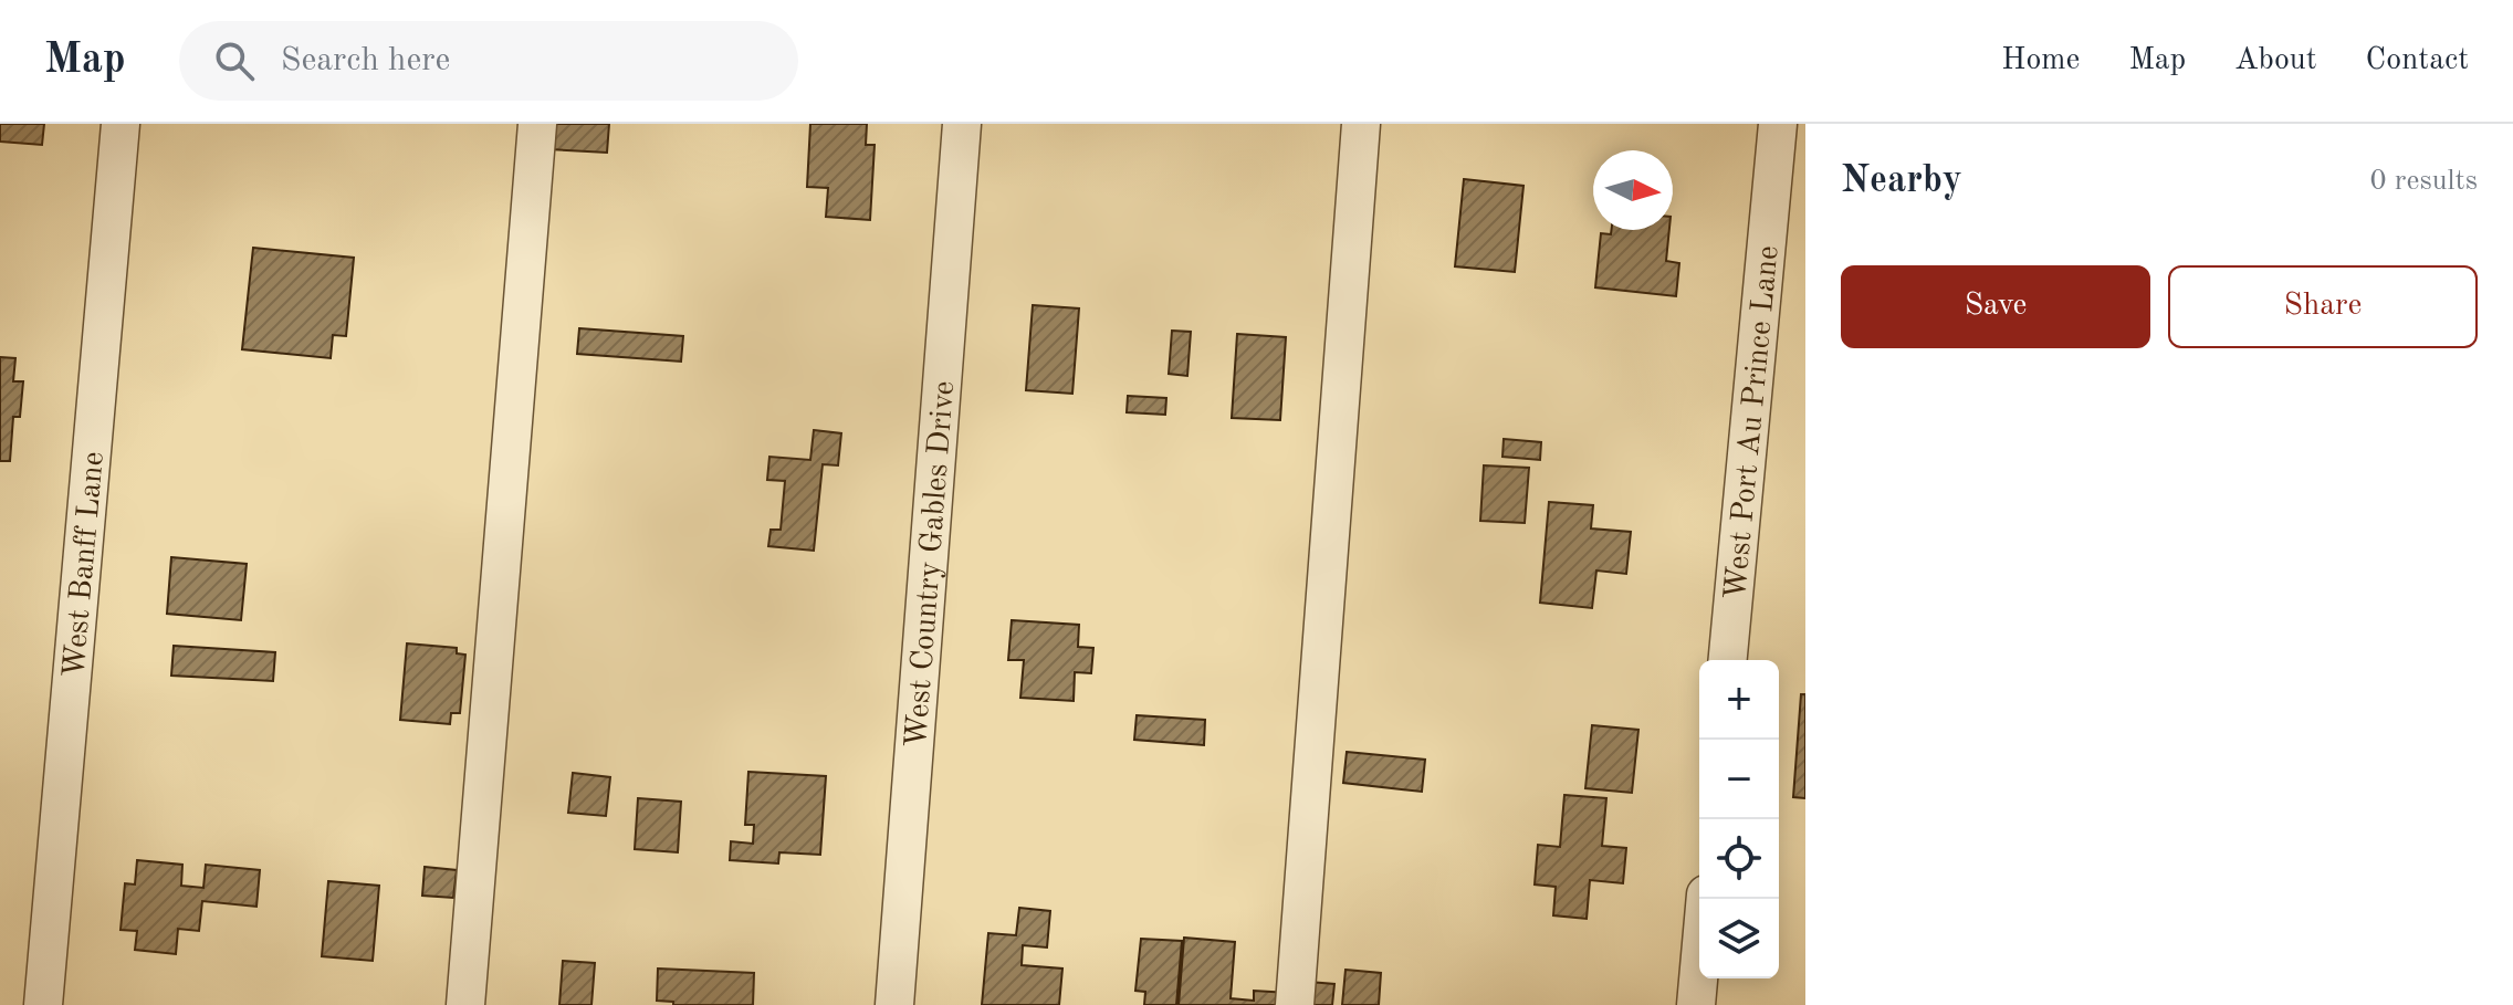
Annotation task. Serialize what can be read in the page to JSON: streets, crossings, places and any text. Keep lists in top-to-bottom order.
{
  "streets": {
    "street": ["West Port Au Prince Lane", "West Country Gables Drive", "West Banff Lane"]
  },
  "north": "right",
  "page": {
    "header": "Map",
    "search": "Search here",
    "nav": [
      "Home",
      "Map",
      "About",
      "Contact"
    ],
    "heading": ["Nearby", "0 results"],
    "buttons": ["Save", "Share"],
    "map_buttons": ["+", "−"]
  }
}
